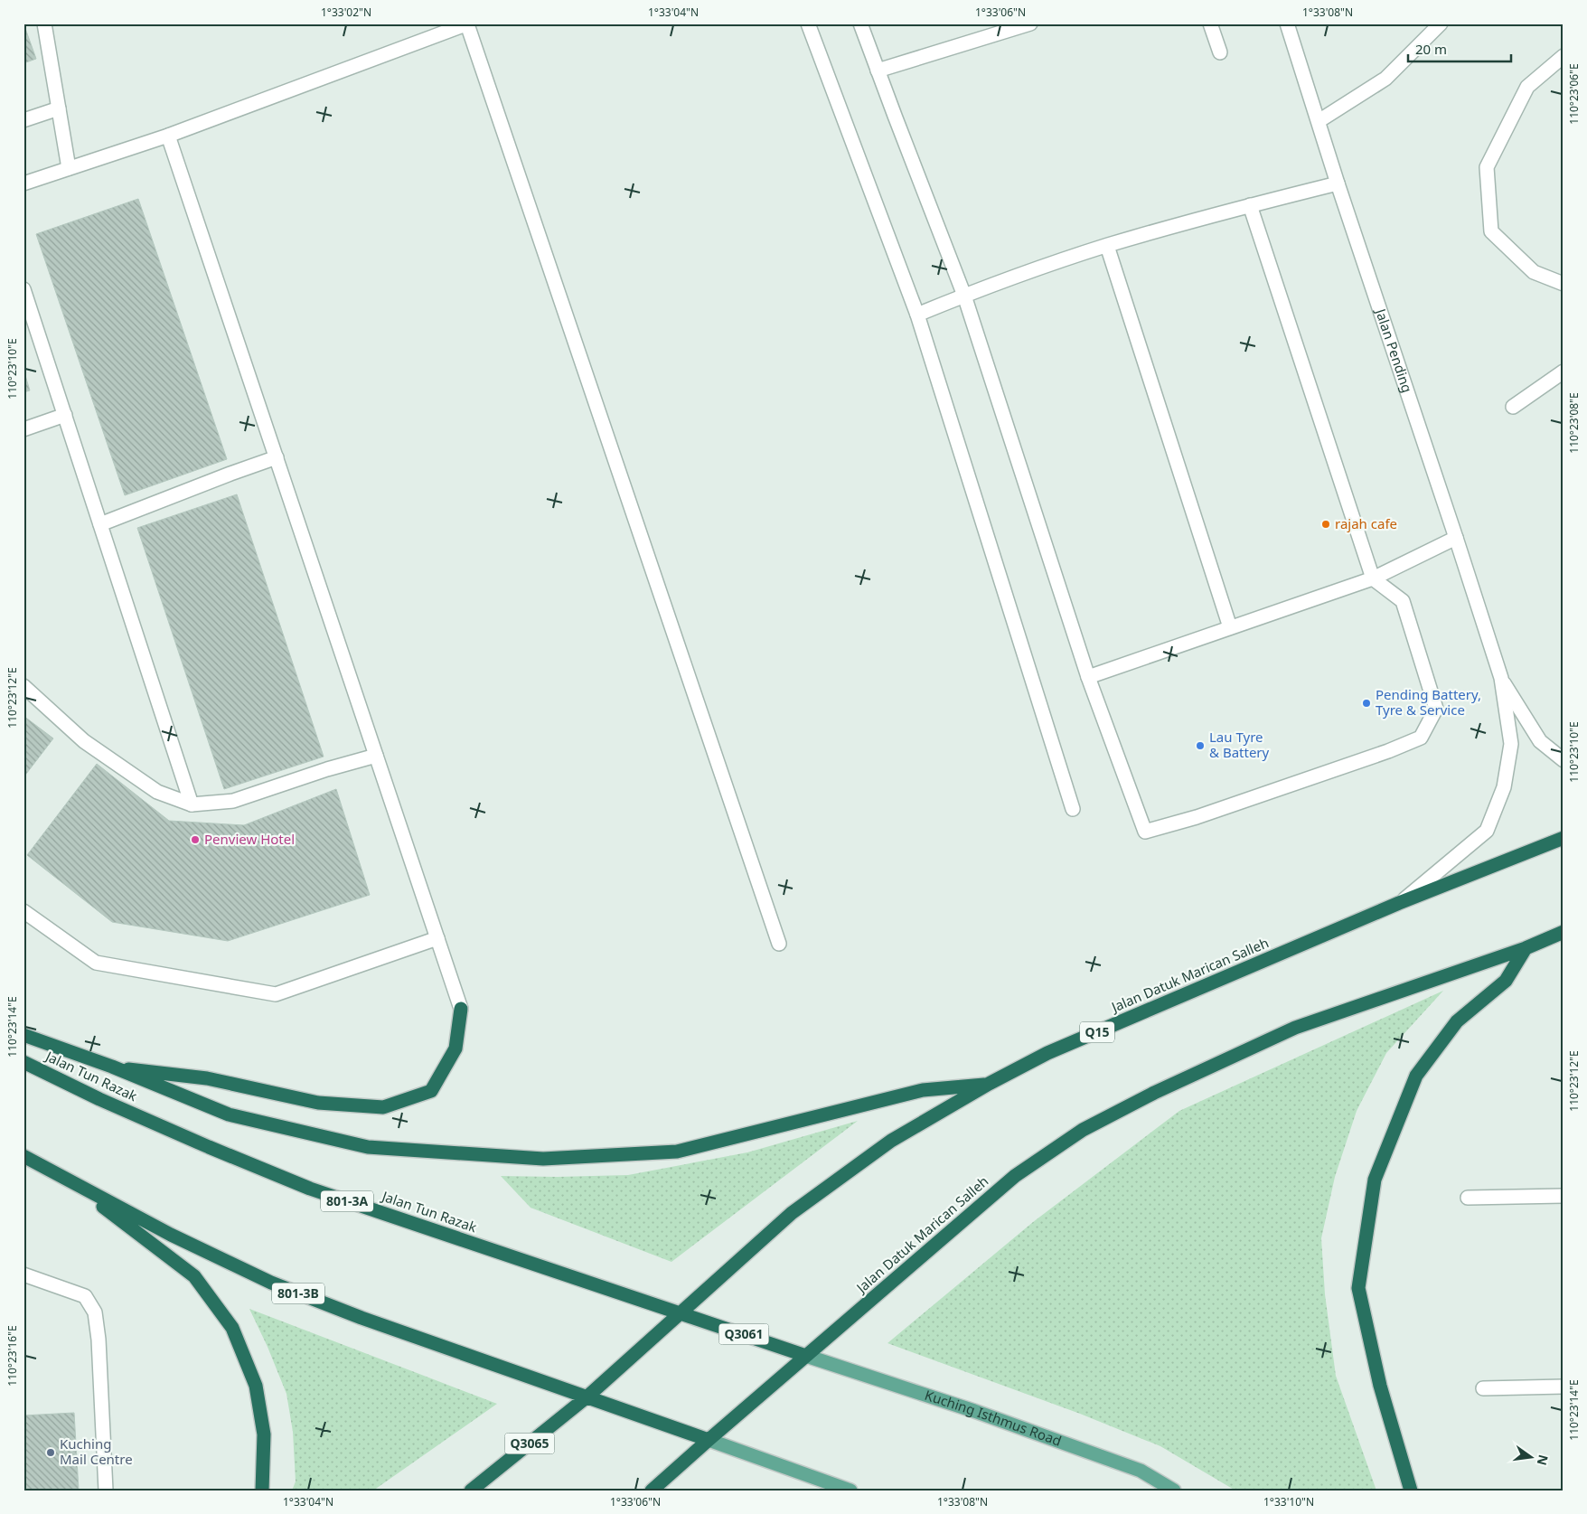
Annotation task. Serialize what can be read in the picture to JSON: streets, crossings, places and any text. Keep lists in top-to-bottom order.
{
  "streets": {
    "highway": [
      "Jalan Datuk Marican Salleh",
      "Q15",
      "Jalan Tun Razak",
      "801-3A",
      "801-3B",
      "Q3061",
      "Q3065"
    ],
    "main road": ["Kuching Isthmus Road"],
    "street": ["Jalan Pending"]
  },
  "crossings": [
    ["Jalan Datuk Marican Salleh", "Jalan Tun Razak"],
    ["Jalan Datuk Marican Salleh", "Q3061"],
    ["Jalan Datuk Marican Salleh", "Kuching Isthmus Road"],
    ["Jalan Datuk Marican Salleh", "Q3065"],
    ["Jalan Tun Razak", "Q3061"],
    ["Jalan Tun Razak", "Q3065"],
    ["801-3B", "Q3065"],
    ["Q3061", "Kuching Isthmus Road"],
    ["Q3061", "Q3065"]
  ],
  "places": [
    "rajah cafe",
    "Pending Battery, Tyre & Service",
    "Lau Tyre & Battery",
    "Penview Hotel",
    "Kuching Mail Centre"
  ],
  "scale_bar": "20 m",
  "north": "right",
  "coordinates": [
    "1°33'02\"N",
    "1°33'04\"N",
    "1°33'06\"N",
    "1°33'08\"N",
    "110°23'06\"E",
    "110°23'10\"E",
    "110°23'08\"E",
    "110°23'12\"E",
    "110°23'14\"E",
    "110°23'16\"E",
    "1°33'10\"N"
  ]
}
